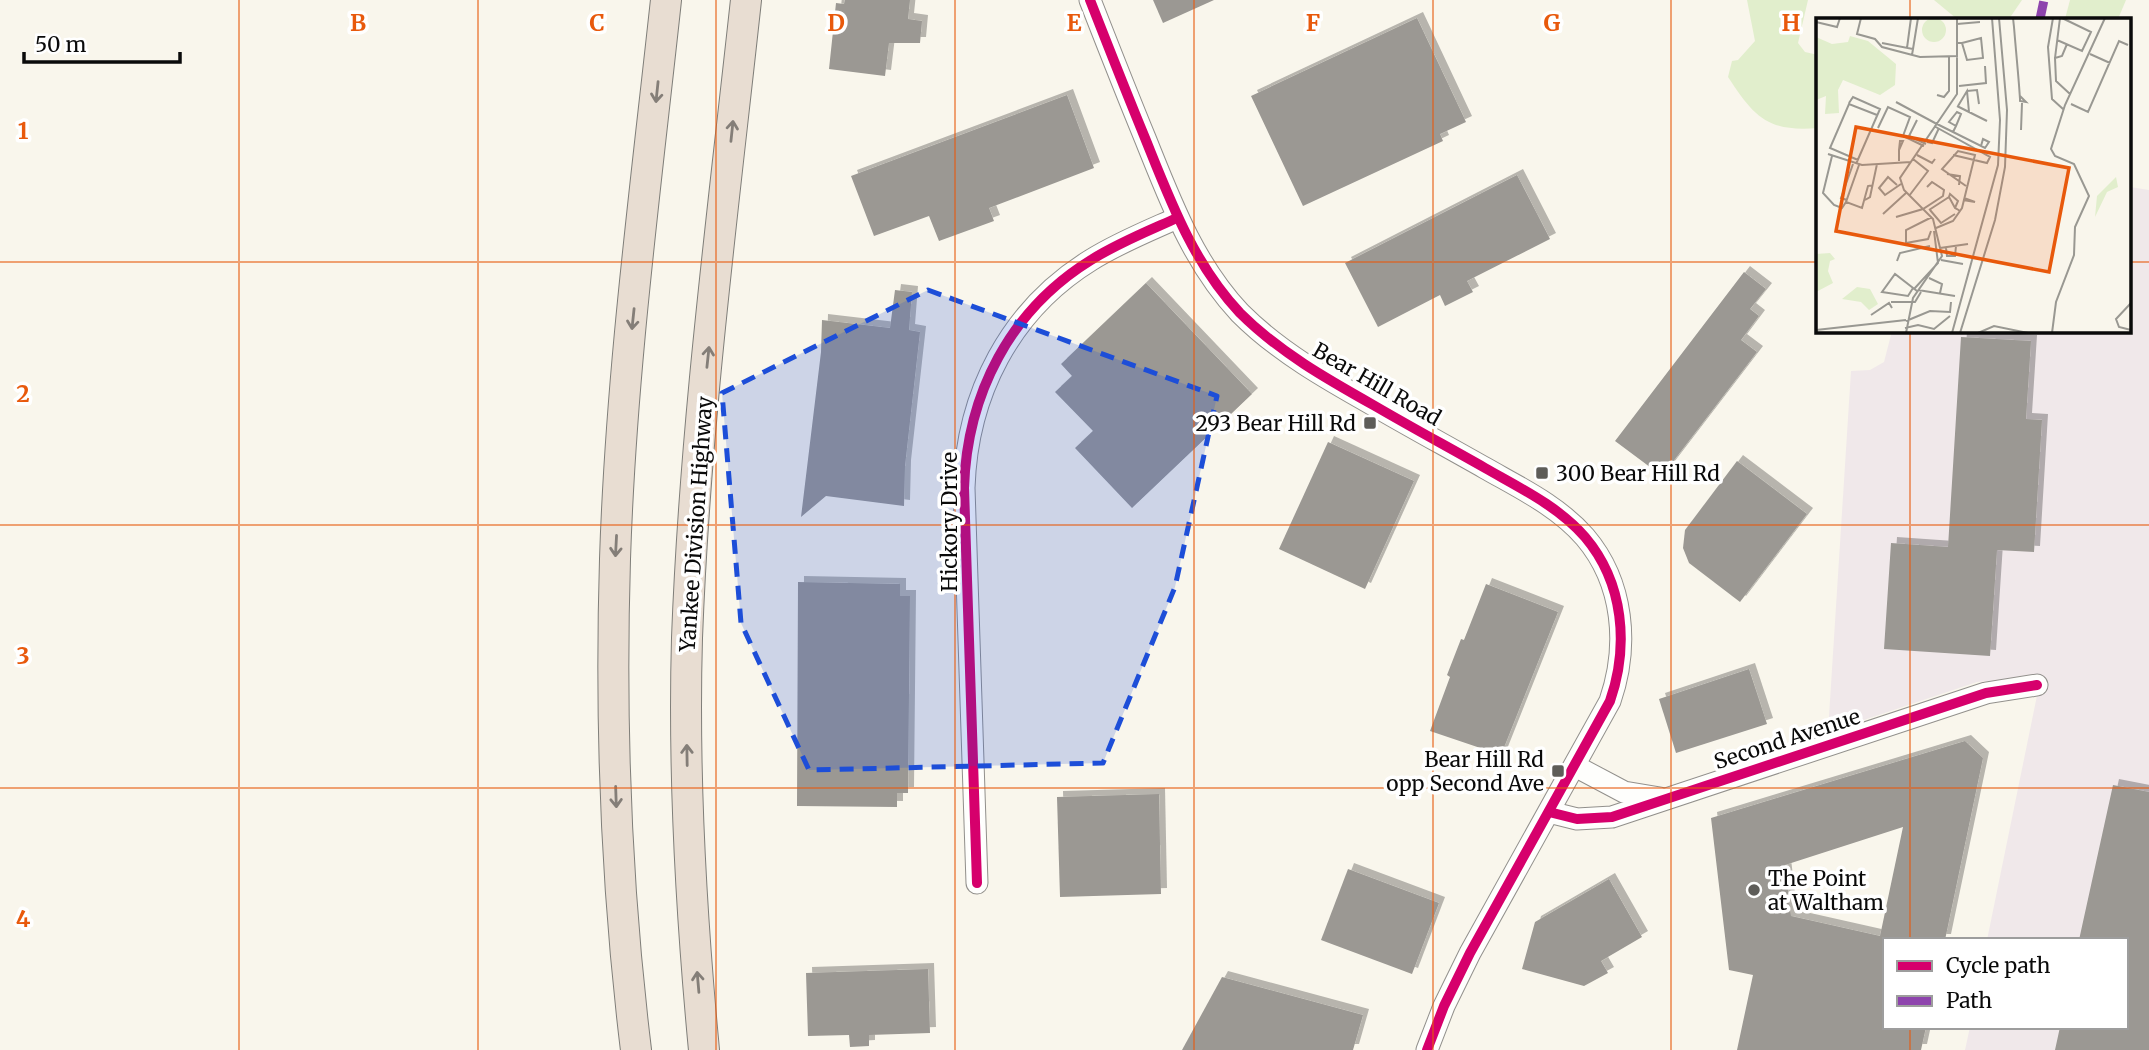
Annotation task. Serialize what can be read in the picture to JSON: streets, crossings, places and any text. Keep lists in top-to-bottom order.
{
  "streets": {
    "highway": ["Yankee Division Highway"],
    "street": ["Bear Hill Road", "Hickory Drive", "Second Avenue"]
  },
  "crossings": [
    ["Bear Hill Road", "Hickory Drive"],
    ["Bear Hill Road", "Second Avenue"]
  ],
  "places": {
    "transit": ["293 Bear Hill Rd", "300 Bear Hill Rd", "Bear Hill Rd opp Second Ave"],
    "other": ["The Point at Waltham"]
  },
  "legend": ["Cycle path", "Path"],
  "scale_bar": "50 m",
  "grid": {
    "columns": [
      "B",
      "C",
      "D",
      "E",
      "F",
      "G",
      "H"
    ],
    "rows": [
      "1",
      "2",
      "3",
      "4"
    ]
  }
}
